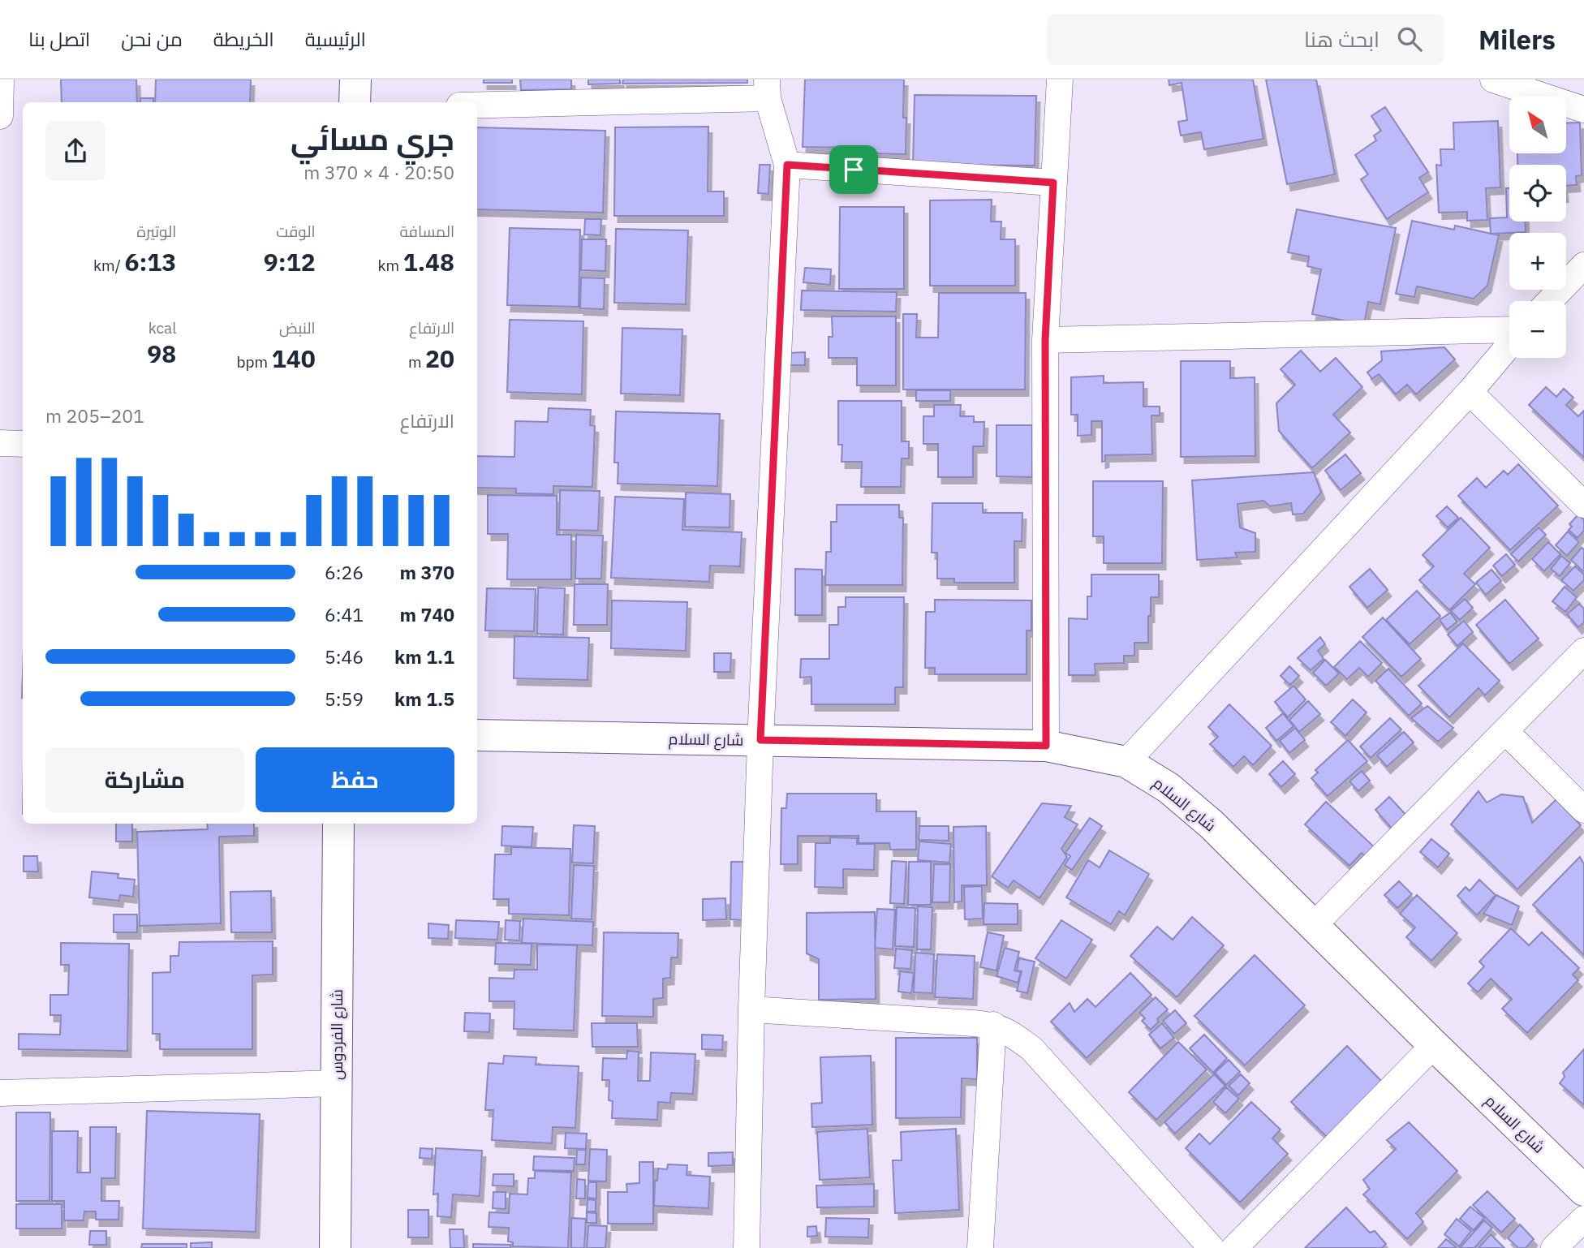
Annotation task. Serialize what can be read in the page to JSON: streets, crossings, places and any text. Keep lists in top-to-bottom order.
{
  "streets": {
    "street": ["شارع السلام", "شارع الفردوس"]
  },
  "north": "top left",
  "page": {
    "header": "Milers",
    "search": "ابحث هنا",
    "nav": [
      "الرئيسية",
      "الخريطة",
      "من نحن",
      "اتصل بنا"
    ],
    "map_buttons": ["+", "−"],
    "heading": ["جري مسائي", "20:50 · 4 × 370 m"],
    "stats": [
      ["المسافة", "1.48 km"],
      ["الوقت", "9:12"],
      ["الوتيرة", "6:13 /km"],
      ["الارتفاع", "20 m"],
      ["النبض", "140 bpm"],
      ["kcal", "98"]
    ],
    "chart": ["الارتفاع", "201–205 m"],
    "list": [
      {
        "name": "370 m",
        "note": "6:26"
      },
      {
        "name": "740 m",
        "note": "6:41"
      },
      {
        "name": "1.1 km",
        "note": "5:46"
      },
      {
        "name": "1.5 km",
        "note": "5:59"
      }
    ],
    "buttons": ["حفظ", "مشاركة"]
  }
}
